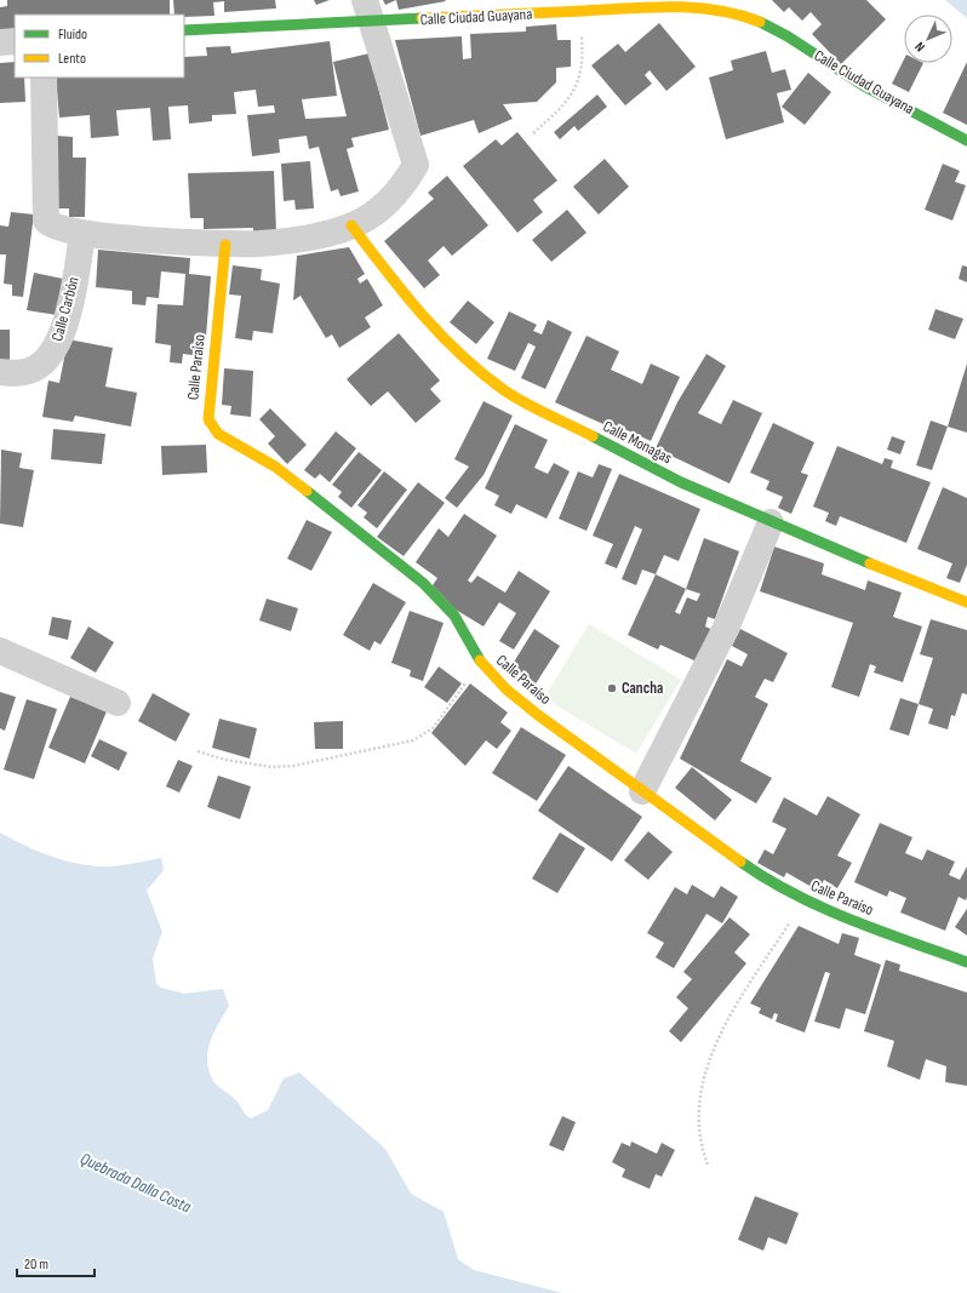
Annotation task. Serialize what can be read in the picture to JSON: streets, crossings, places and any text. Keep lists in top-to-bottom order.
{
  "streets": {
    "street": [
      "Calle Ciudad Guayana",
      "Calle Carbón",
      "Calle Paraíso",
      "Calle Monagas"
    ]
  },
  "water": ["Quebrada Dalla Costa"],
  "places": ["Cancha"],
  "legend": ["Fluido", "Lento"],
  "scale_bar": "20 m",
  "north": "bottom left"
}
